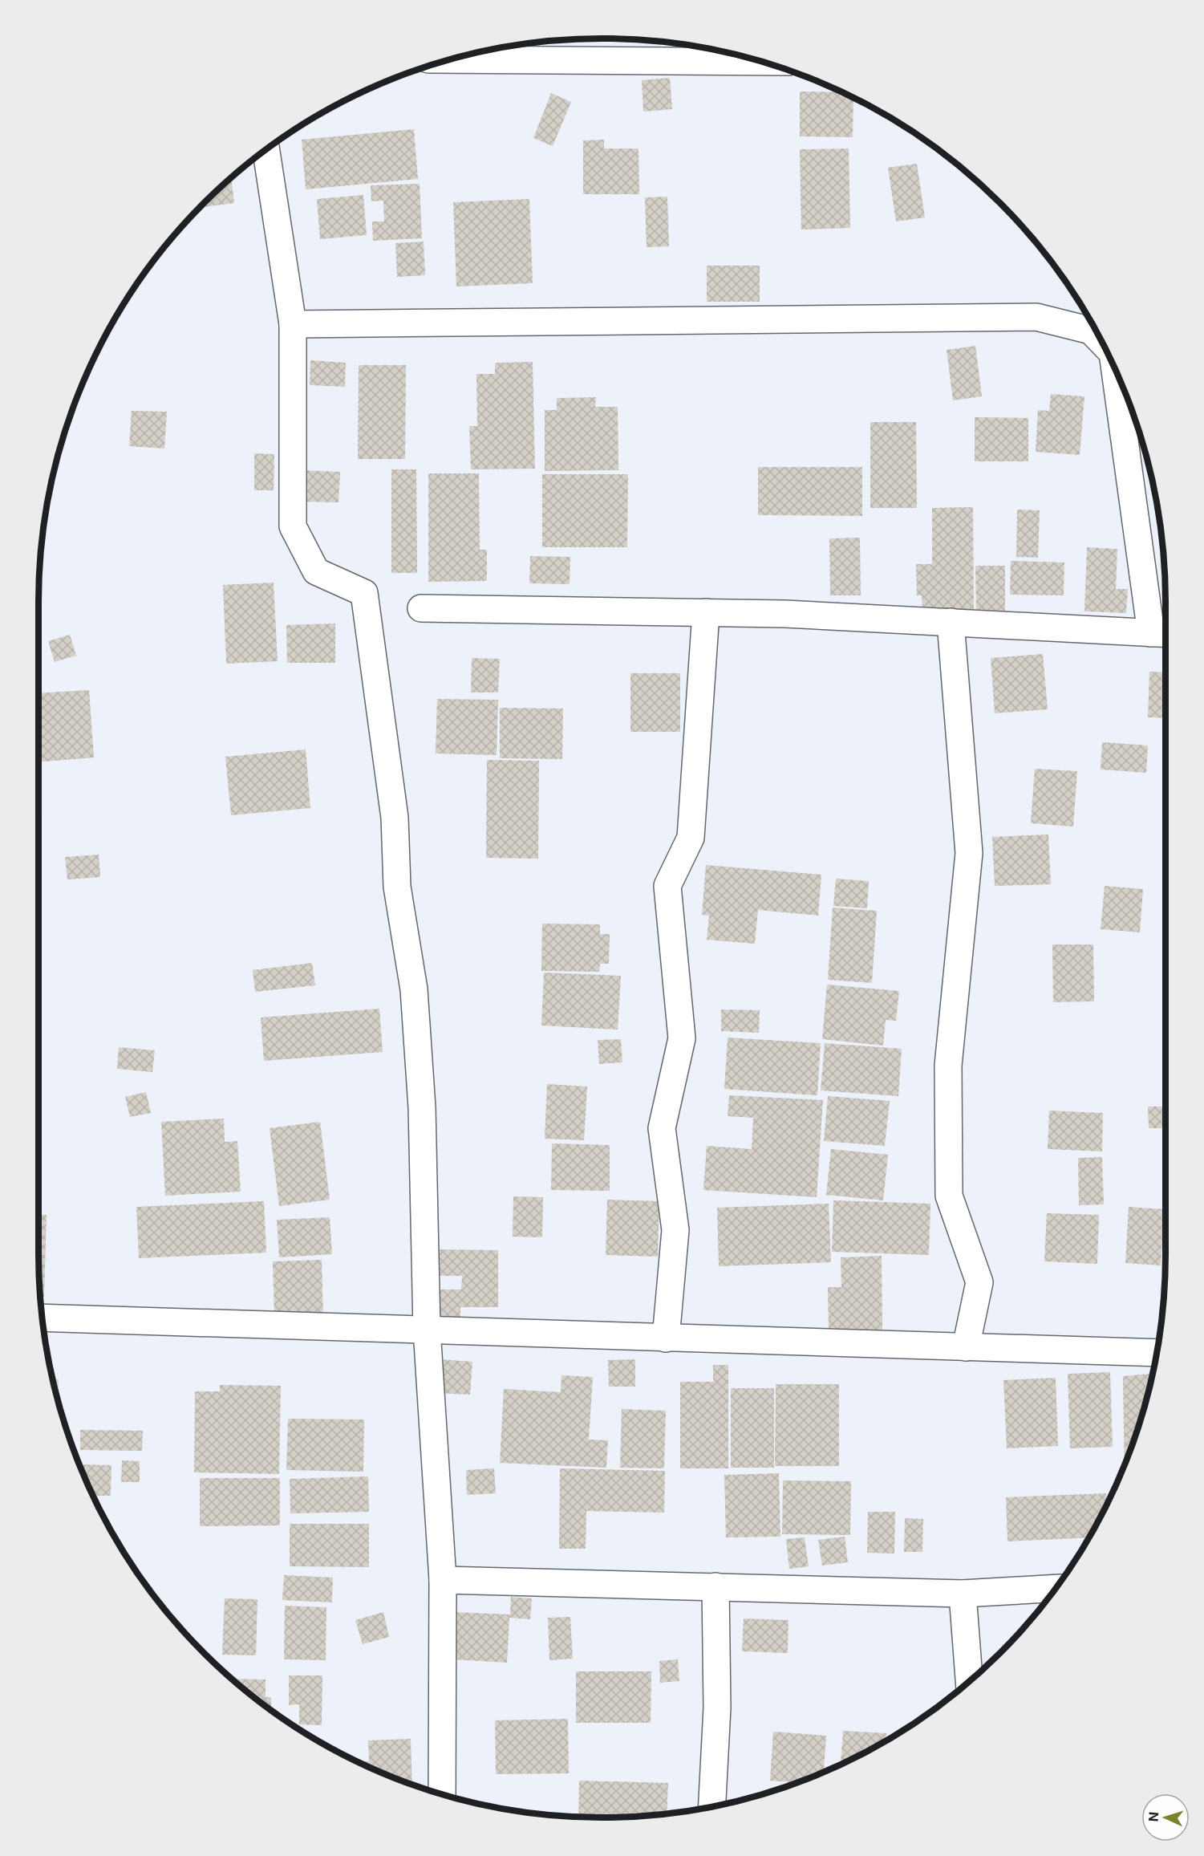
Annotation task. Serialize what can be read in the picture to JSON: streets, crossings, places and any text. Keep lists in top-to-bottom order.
{
  "north": "left"
}
